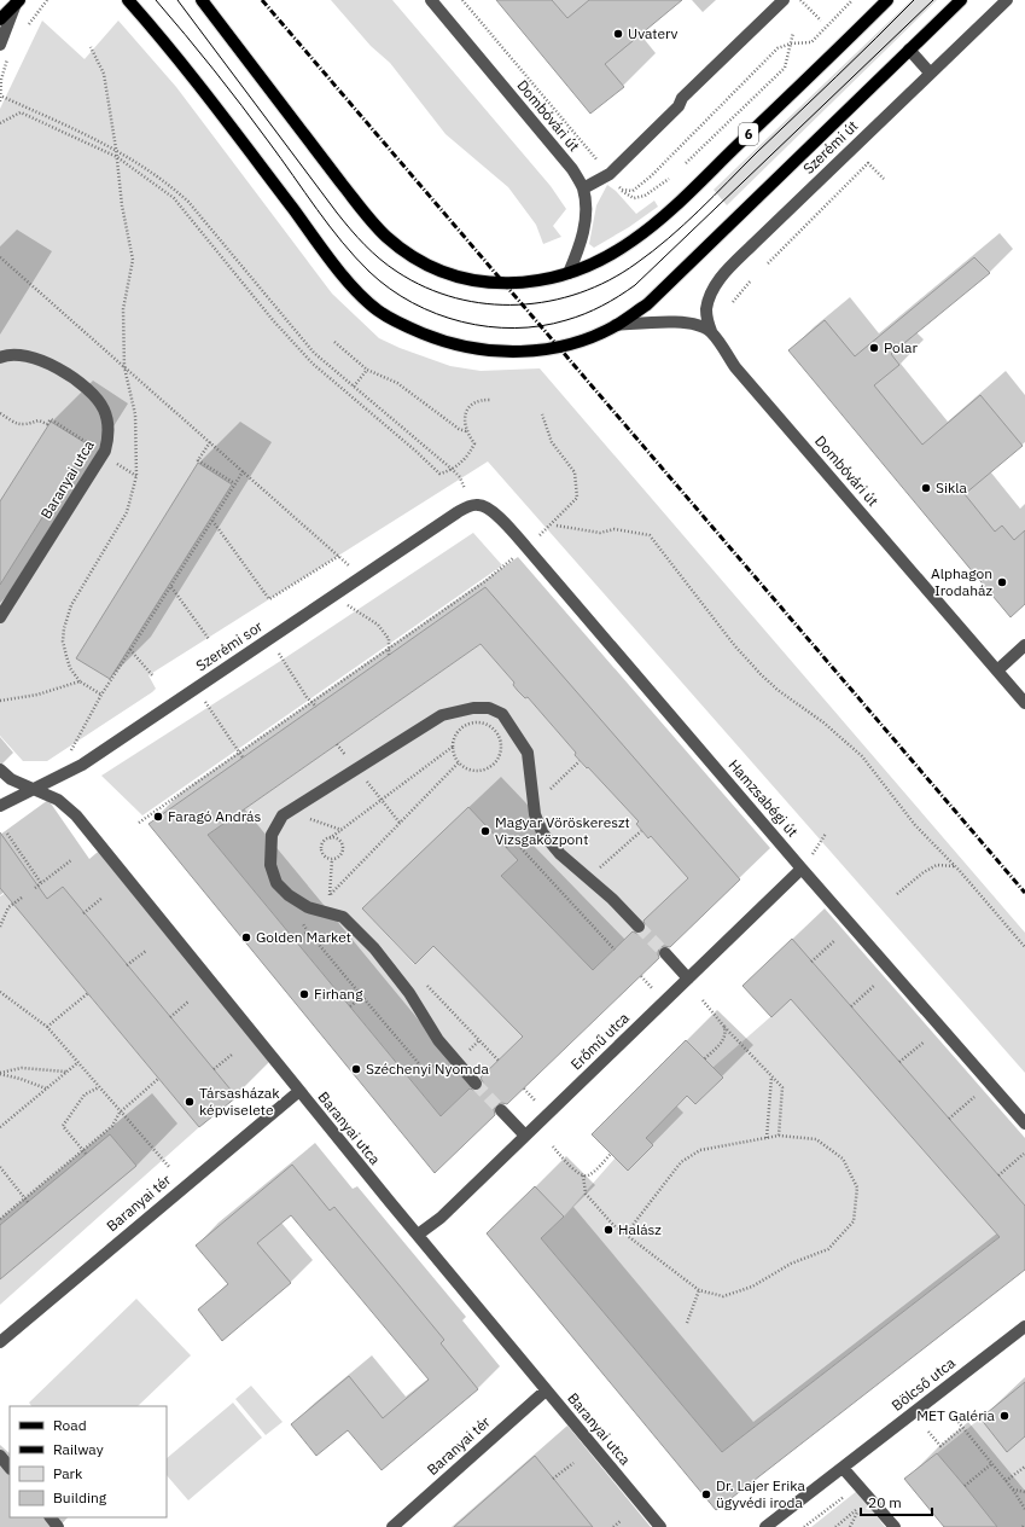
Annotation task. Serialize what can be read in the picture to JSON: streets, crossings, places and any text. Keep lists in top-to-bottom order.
{
  "streets": {
    "main road": ["6", "Szerémi út"],
    "street": [
      "Dombóvári út",
      "Baranyai utca",
      "Szerémi sor",
      "Hamzsabégi út",
      "Erőmű utca",
      "Baranyai tér",
      "Bölcső utca"
    ]
  },
  "crossings": [
    ["Dombóvári út", "6"],
    ["Dombóvári út", "Szerémi út"],
    ["Baranyai utca", "Szerémi sor"],
    ["Baranyai utca", "Erőmű utca"],
    ["Baranyai utca", "Baranyai tér"],
    ["Szerémi sor", "Hamzsabégi út"],
    ["Hamzsabégi út", "Erőmű utca"]
  ],
  "places": [
    "Uvaterv",
    "Polar",
    "Sikla",
    "Alphagon Irodaház",
    "Faragó András",
    "Magyar Vöröskereszt Vizsgaközpont",
    "Golden Market",
    "Firhang",
    "Széchenyi Nyomda",
    "Társasházak képviselete",
    "Halász",
    "MET Galéria",
    "Dr. Lajer Erika ügyvédi iroda"
  ],
  "legend": [
    "Road",
    "Railway",
    "Park",
    "Building"
  ],
  "scale_bar": "20 m"
}
